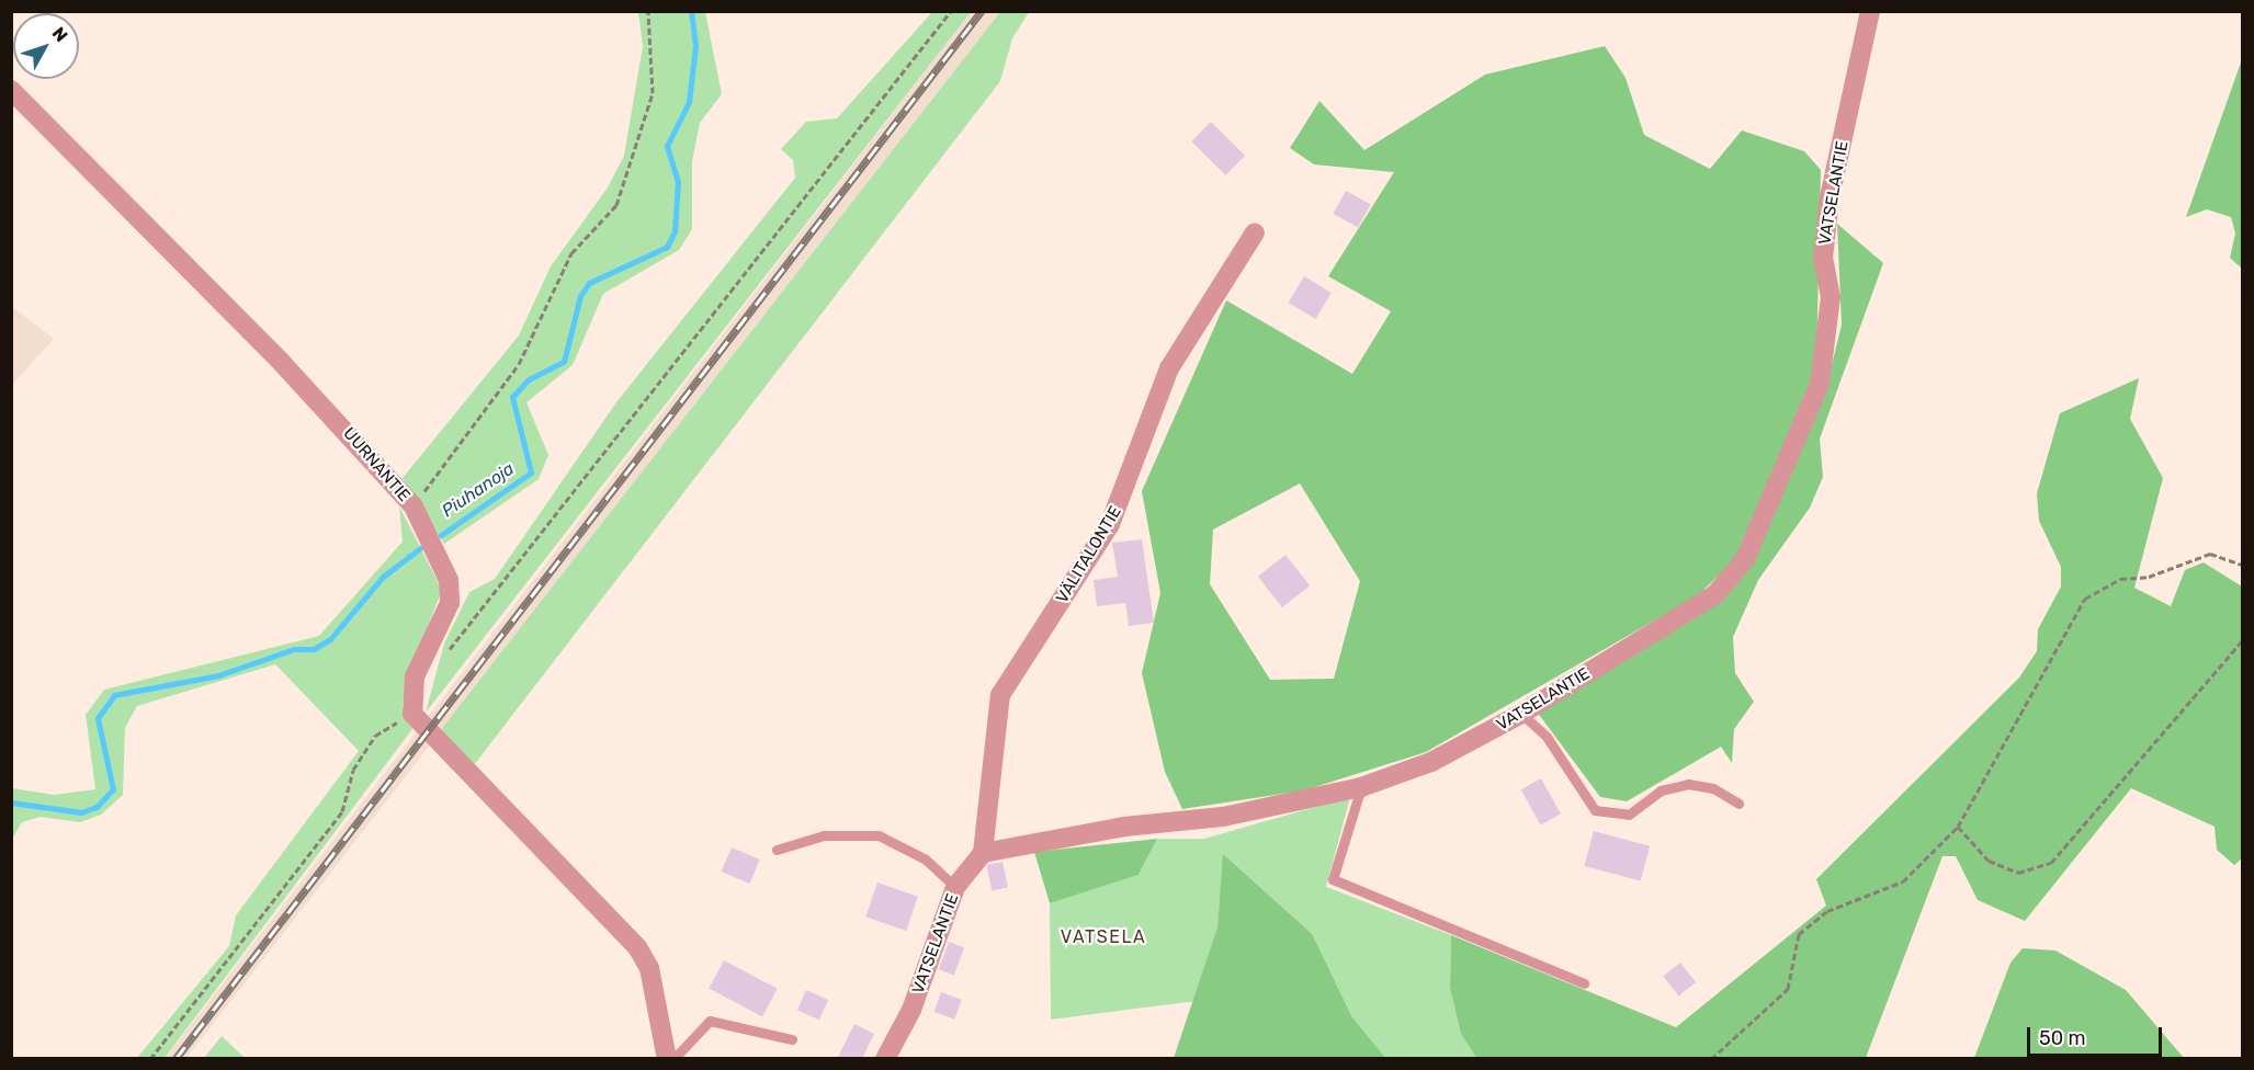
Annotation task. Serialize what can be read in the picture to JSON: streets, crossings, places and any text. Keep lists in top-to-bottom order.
{
  "streets": {
    "street": ["VATSELANTIE", "UURNANTIE", "VÄLITALONTIE"]
  },
  "crossings": [
    ["VATSELANTIE", "VÄLITALONTIE"]
  ],
  "districts": ["VATSELA"],
  "water": ["Piuhanoja"],
  "scale_bar": "50 m",
  "north": "top right"
}
